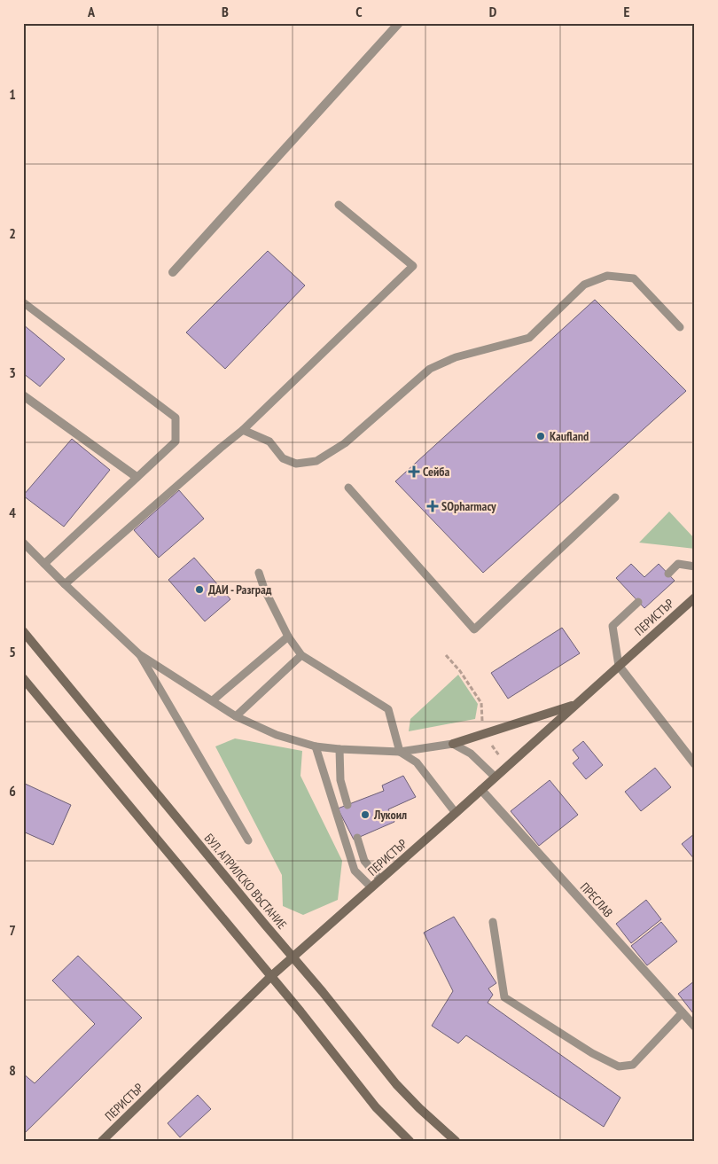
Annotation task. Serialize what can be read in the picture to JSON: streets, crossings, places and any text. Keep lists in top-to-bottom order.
{
  "streets": {
    "street": ["ПЕРИСТЪР", "БУЛ. АПРИЛСКО ВЪСТАНИЕ", "ПРЕСЛАВ"]
  },
  "crossings": [
    ["ПЕРИСТЪР", "БУЛ. АПРИЛСКО ВЪСТАНИЕ"],
    ["ПЕРИСТЪР", "ПРЕСЛАВ"]
  ],
  "places": {
    "other": ["Kaufland", "ДАИ - Разград", "Лукоил"],
    "health": ["Сейба", "SOpharmacy"]
  },
  "grid": {
    "columns": [
      "A",
      "B",
      "C",
      "D",
      "E"
    ],
    "rows": [
      "1",
      "2",
      "3",
      "4",
      "5",
      "6",
      "7",
      "8"
    ]
  }
}
